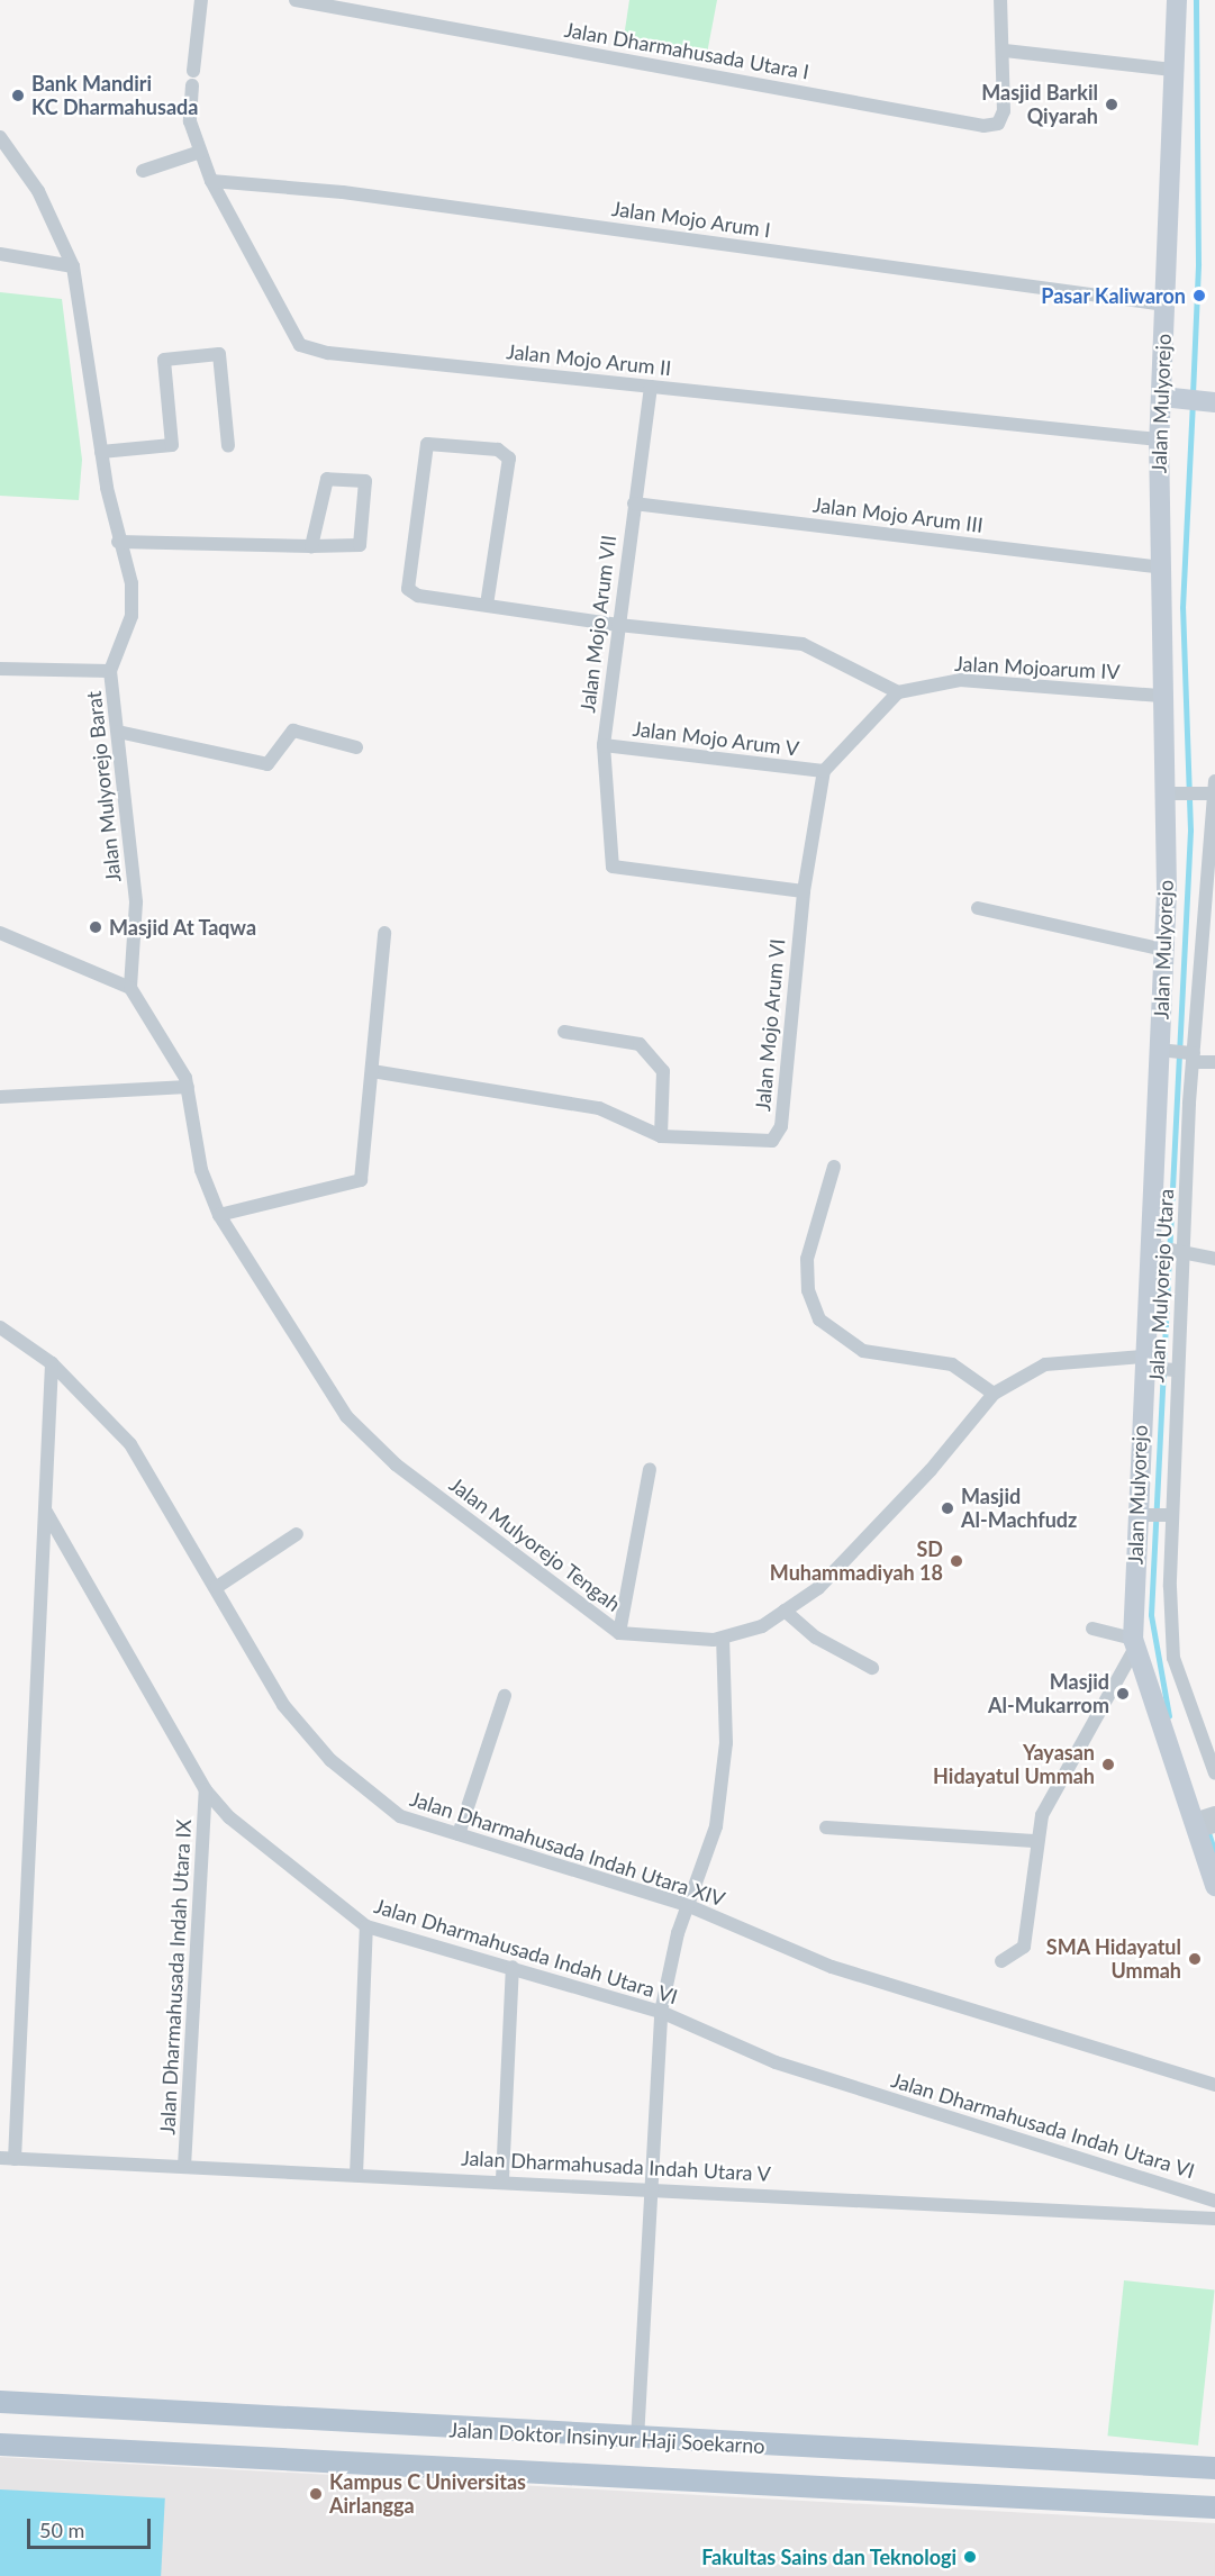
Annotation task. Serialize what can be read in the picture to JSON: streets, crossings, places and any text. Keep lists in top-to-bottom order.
{
  "streets": {
    "main road": ["Jalan Mulyorejo", "Jalan Doktor Insinyur Haji Soekarno"],
    "street": [
      "Jalan Dharmahusada Utara I",
      "Jalan Mojo Arum I",
      "Jalan Mojo Arum II",
      "Jalan Mojo Arum III",
      "Jalan Mojo Arum VII",
      "Jalan Mojoarum IV",
      "Jalan Mojo Arum V",
      "Jalan Mulyorejo Barat",
      "Jalan Mojo Arum VI",
      "Jalan Mulyorejo Utara",
      "Jalan Mulyorejo Tengah",
      "Jalan Dharmahusada Indah Utara XIV",
      "Jalan Dharmahusada Indah Utara VI",
      "Jalan Dharmahusada Indah Utara IX",
      "Jalan Dharmahusada Indah Utara V"
    ]
  },
  "crossings": [
    ["Jalan Mojo Arum I", "Jalan Mojo Arum II"],
    ["Jalan Mojo Arum I", "Jalan Mulyorejo"],
    ["Jalan Mojo Arum II", "Jalan Mulyorejo"],
    ["Jalan Mojo Arum II", "Jalan Mojo Arum VII"],
    ["Jalan Mulyorejo", "Jalan Mojo Arum III"],
    ["Jalan Mulyorejo", "Jalan Mojoarum IV"],
    ["Jalan Mulyorejo", "Jalan Mulyorejo Tengah"],
    ["Jalan Mojo Arum III", "Jalan Mojo Arum VII"],
    ["Jalan Mojo Arum VII", "Jalan Mojo Arum V"],
    ["Jalan Mojo Arum VII", "Jalan Mojo Arum VI"],
    ["Jalan Mojo Arum V", "Jalan Mojo Arum VI"],
    ["Jalan Mulyorejo Barat", "Jalan Mulyorejo Tengah"],
    ["Jalan Mulyorejo Utara", "Jalan Mulyorejo Tengah"],
    ["Jalan Dharmahusada Indah Utara VI", "Jalan Dharmahusada Indah Utara IX"],
    ["Jalan Dharmahusada Indah Utara IX", "Jalan Dharmahusada Indah Utara V"]
  ],
  "places": [
    "Bank Mandiri KC Dharmahusada",
    "Masjid Barkil Qiyarah",
    "Pasar Kaliwaron",
    "Masjid At Taqwa",
    "Masjid Al-Machfudz",
    "SD Muhammadiyah 18",
    "Masjid Al-Mukarrom",
    "Yayasan Hidayatul Ummah",
    "SMA Hidayatul Ummah",
    "Kampus C Universitas Airlangga",
    "Fakultas Sains dan Teknologi"
  ],
  "scale_bar": "50 m"
}
